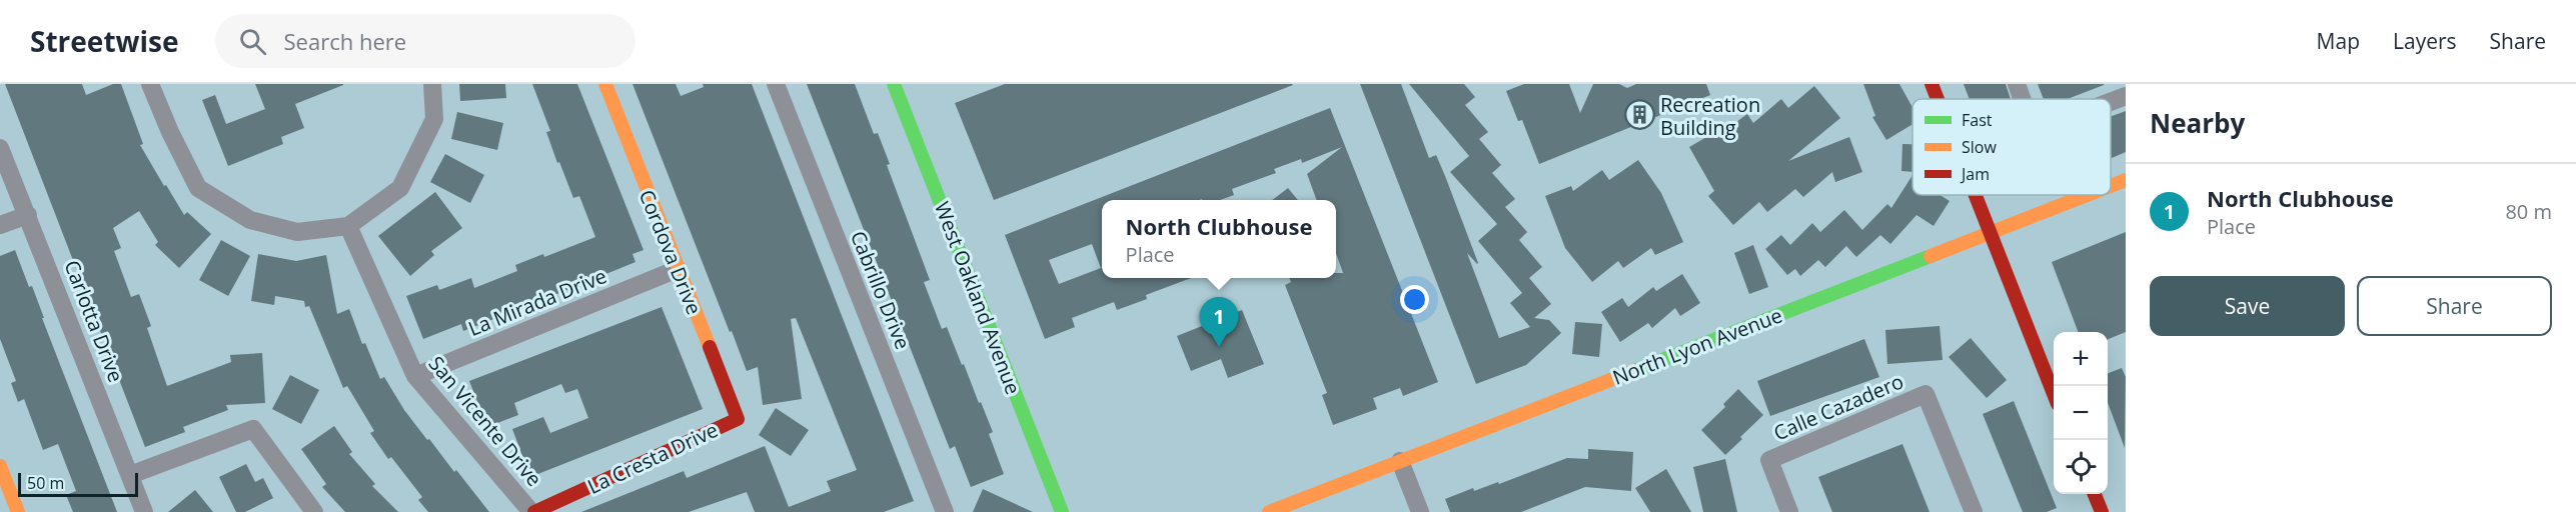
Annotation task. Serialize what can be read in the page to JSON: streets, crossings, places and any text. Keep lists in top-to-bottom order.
{
  "streets": {
    "street": [
      "Cordova Drive",
      "Cabrillo Drive",
      "West Oakland Avenue",
      "La Mirada Drive",
      "Carlotta Drive",
      "North Lyon Avenue",
      "Calle Cazadero",
      "San Vicente Drive",
      "La Cresta Drive"
    ]
  },
  "crossings": [
    ["Cordova Drive", "La Mirada Drive"],
    ["Cordova Drive", "La Cresta Drive"],
    ["La Mirada Drive", "San Vicente Drive"],
    ["San Vicente Drive", "La Cresta Drive"]
  ],
  "places": {
    "building": ["Recreation Building"]
  },
  "legend": ["Fast", "Slow", "Jam"],
  "scale_bar": "50 m",
  "page": {
    "header": "Streetwise",
    "search": "Search here",
    "nav": ["Map", "Layers", "Share"],
    "heading": "Nearby",
    "list": [
      {
        "mark": "1",
        "name": "North Clubhouse",
        "note": "Place",
        "value": "80 m"
      }
    ],
    "popup": ["North Clubhouse", "Place"],
    "buttons": ["Save", "Share"],
    "pins": "1",
    "map_buttons": ["+", "−"],
    "scale": "50 m"
  }
}
